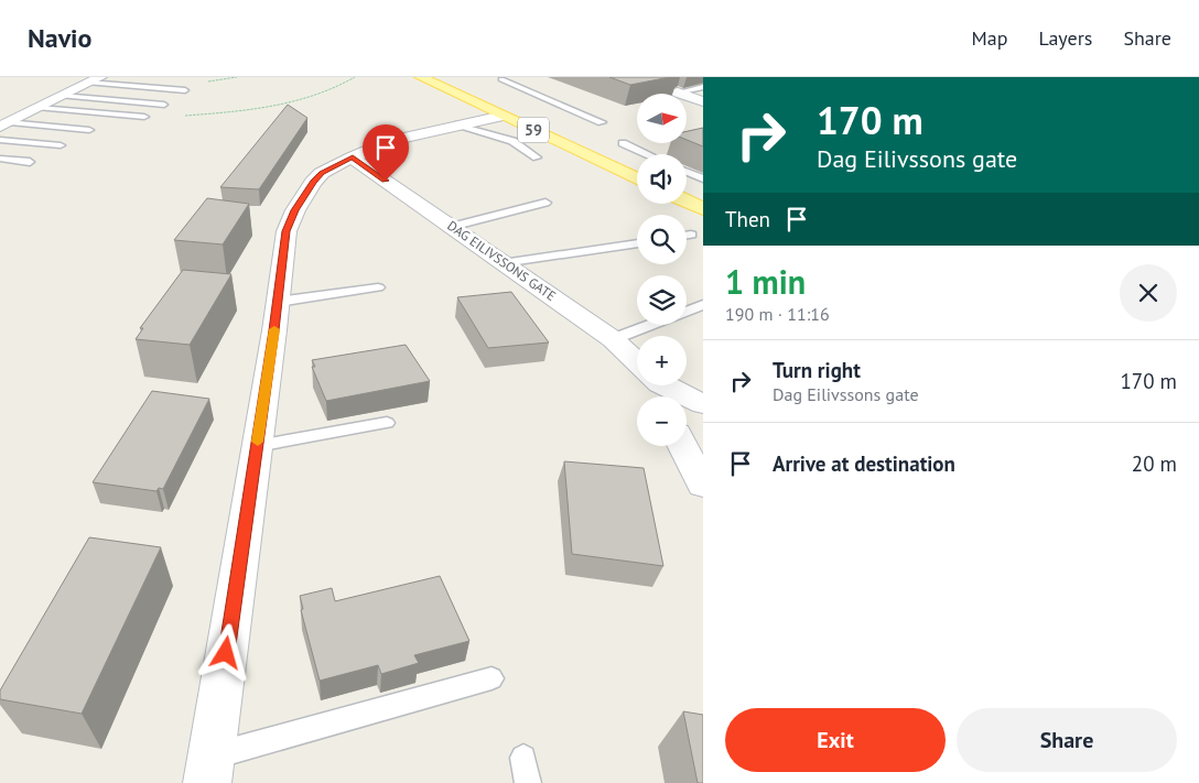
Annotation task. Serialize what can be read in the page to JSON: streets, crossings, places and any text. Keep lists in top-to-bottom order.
{
  "streets": {
    "main road": ["59"],
    "street": ["DAG EILIVSSONS GATE"]
  },
  "north": "right",
  "page": {
    "header": "Navio",
    "nav": ["Map", "Layers", "Share"],
    "turn": ["170 m", "Dag Eilivssons gate"],
    "map_buttons": ["+", "−"],
    "then": "Then",
    "heading": ["1 min", "190 m · 11:16"],
    "list": [
      {
        "name": "Turn right",
        "note": "Dag Eilivssons gate",
        "value": "170 m"
      },
      {
        "name": "Arrive at destination",
        "value": "20 m"
      }
    ],
    "buttons": ["Exit", "Share"]
  }
}
